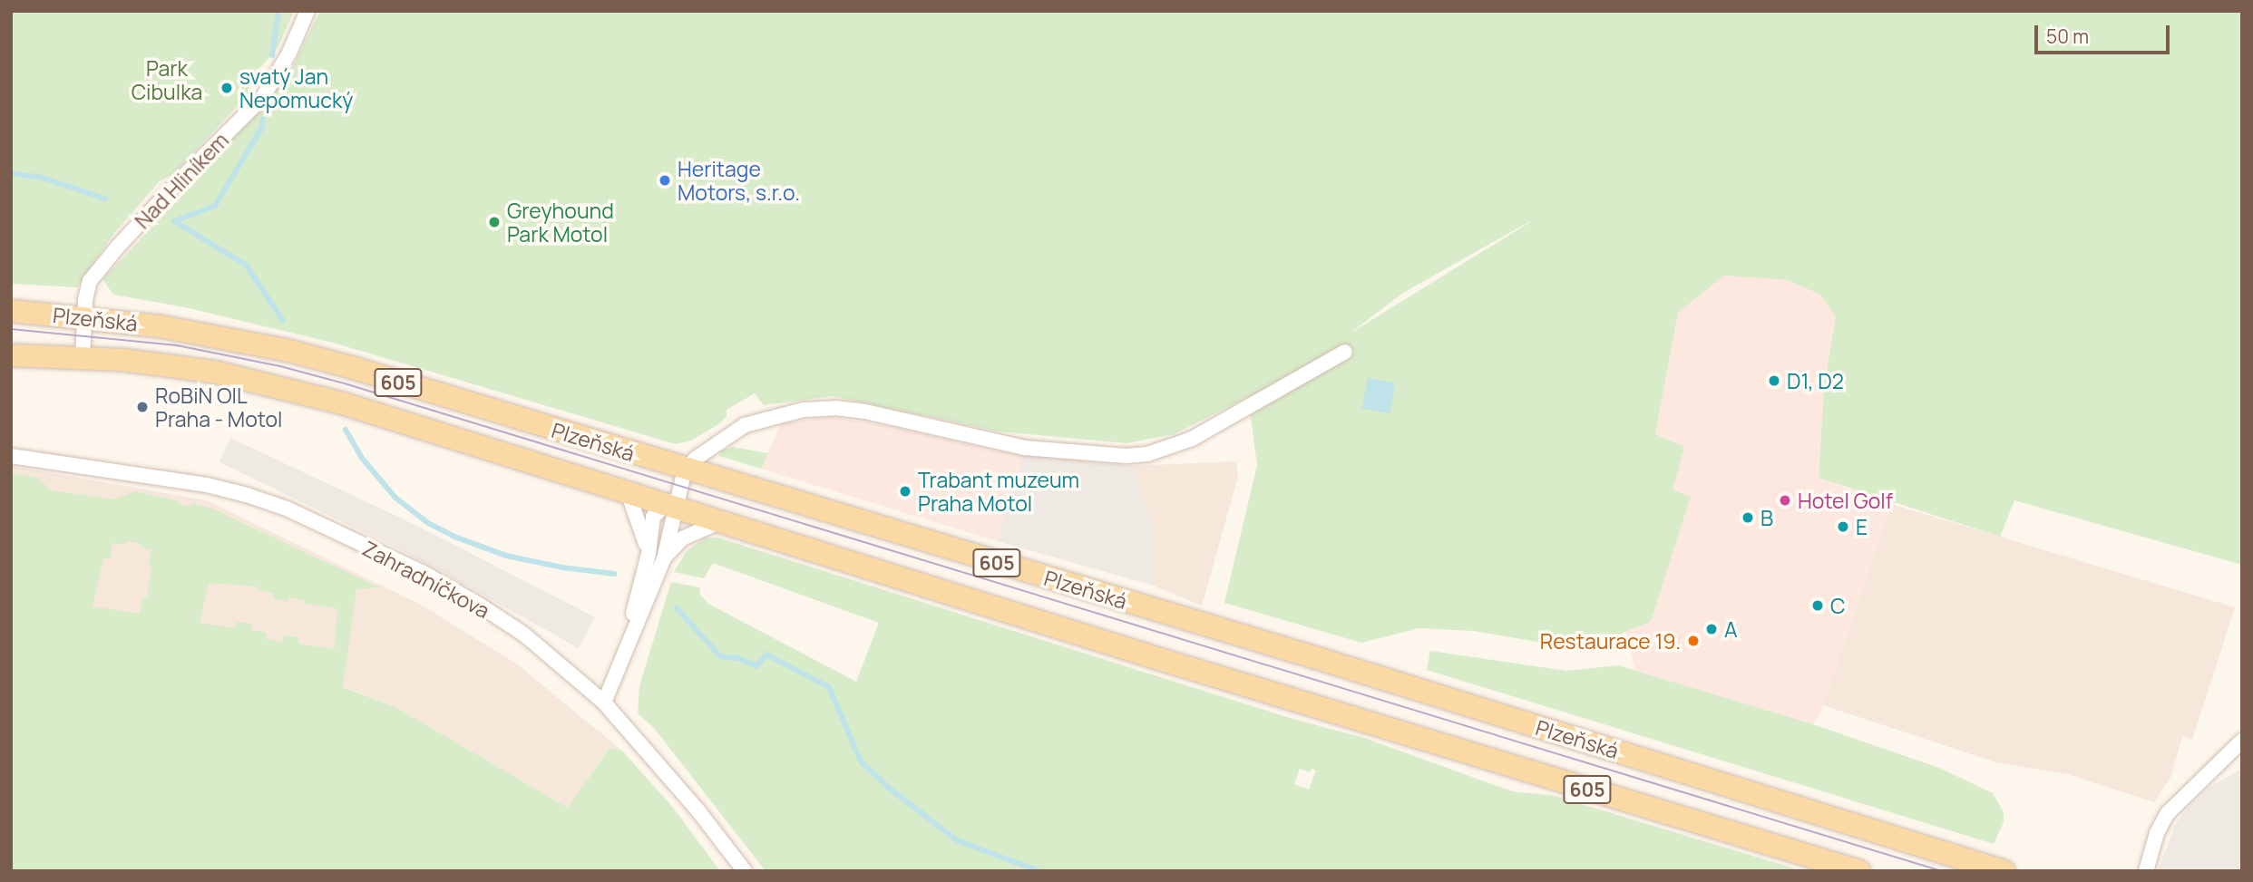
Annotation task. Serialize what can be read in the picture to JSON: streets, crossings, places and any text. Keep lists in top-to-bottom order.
{
  "streets": {
    "main road": ["Plzeňská", "605"],
    "street": ["Nad Hliníkem", "Zahradníčkova"]
  },
  "crossings": [
    ["Nad Hliníkem", "Plzeňská"]
  ],
  "parks": ["Park Cibulka"],
  "places": [
    "svatý Jan Nepomucký",
    "Heritage Motors, s.r.o.",
    "Greyhound Park Motol",
    "D1, D2",
    "RoBiN OIL Praha - Motol",
    "Trabant muzeum Praha Motol",
    "Hotel Golf",
    "B",
    "E",
    "C",
    "A",
    "Restaurace 19."
  ],
  "scale_bar": "50 m"
}
